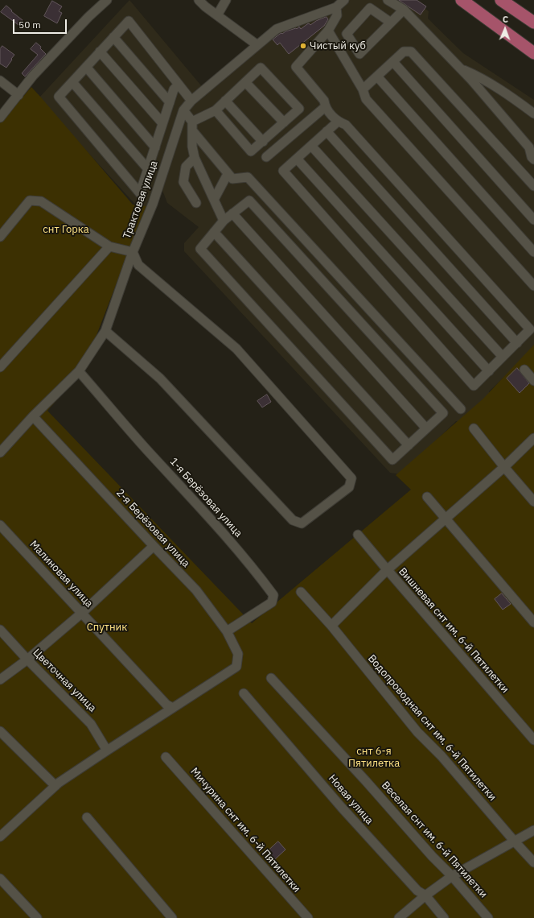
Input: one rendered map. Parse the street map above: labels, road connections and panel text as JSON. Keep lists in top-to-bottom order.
{
  "streets": {
    "street": [
      "Трактовая улица",
      "1-я Берёзовая улица",
      "2-я Берёзовая улица",
      "Малиновая улица",
      "Вишневая снт им. 6-й Пятилетки",
      "Цветочная улица",
      "Водопроводная снт им. 6-й Пятилетки",
      "Новая улица",
      "Мичурина снт им. 6-й Пятилетки",
      "Веселая снт им. 6-й Пятилетки"
    ]
  },
  "crossings": [
    ["Трактовая улица", "1-я Берёзовая улица"],
    ["Трактовая улица", "2-я Берёзовая улица"],
    ["1-я Берёзовая улица", "2-я Берёзовая улица"],
    ["2-я Берёзовая улица", "Малиновая улица"]
  ],
  "parks": ["снт Горка", "Спутник", "снт 6-я Пятилетка"],
  "places": ["Чистый куб"],
  "scale_bar": "50 m",
  "north": "top"
}
